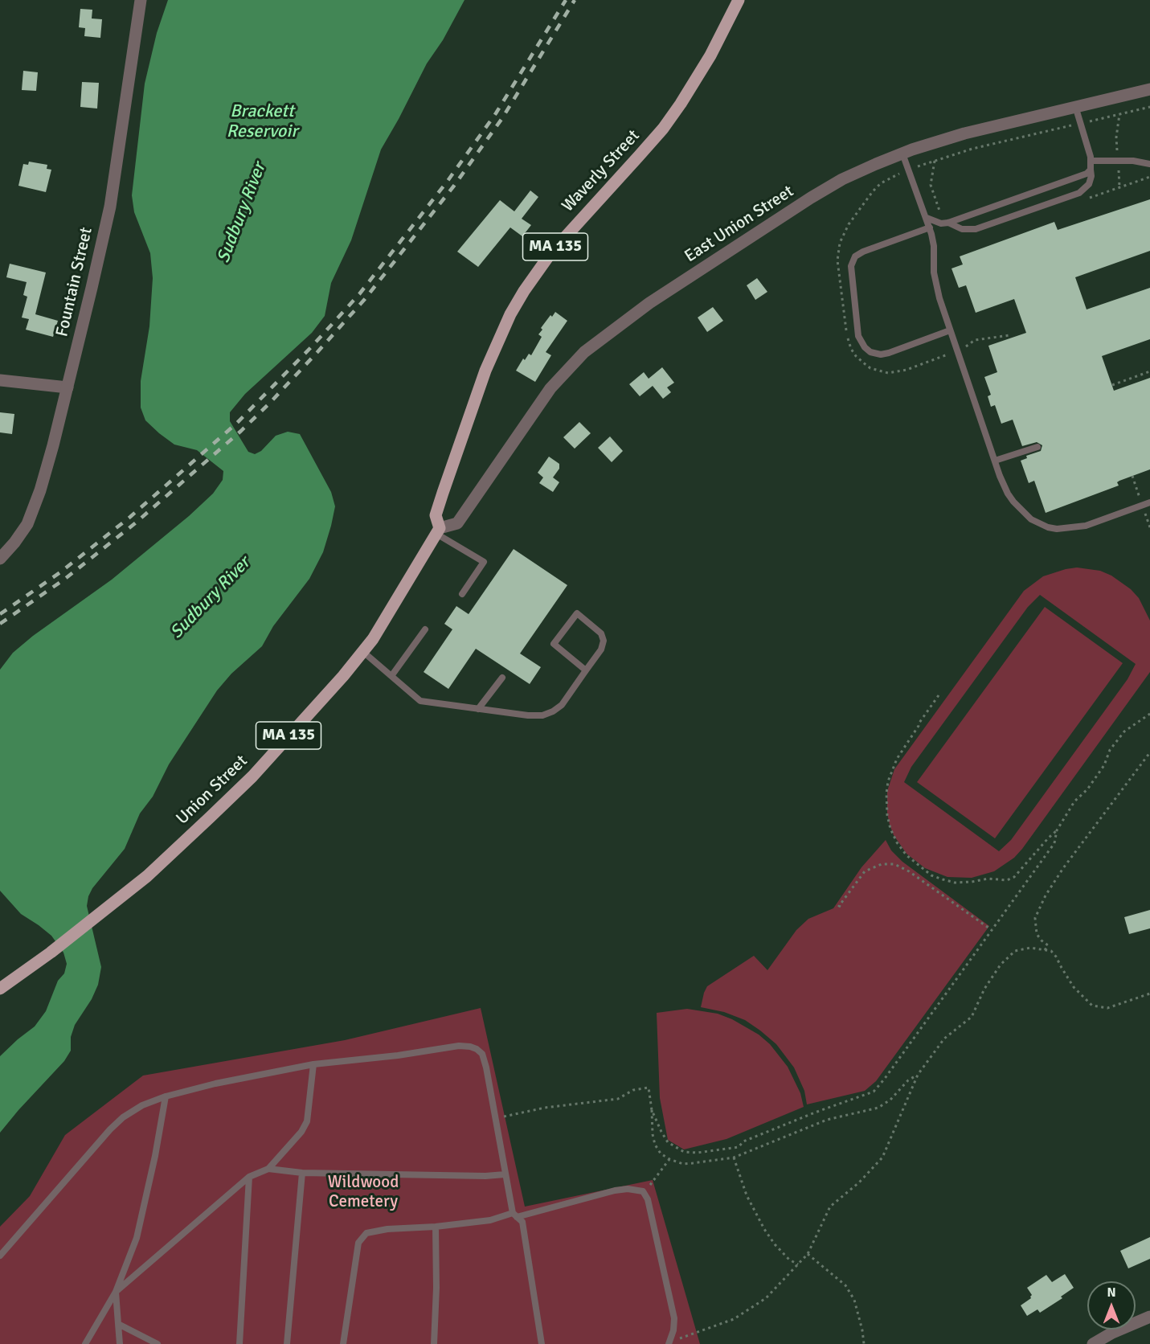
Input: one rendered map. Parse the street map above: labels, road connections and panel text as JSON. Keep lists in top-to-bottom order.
{
  "streets": {
    "main road": ["Waverly Street", "MA 135", "Union Street"],
    "street": ["East Union Street", "Fountain Street"]
  },
  "crossings": [
    ["Waverly Street", "East Union Street"],
    ["Waverly Street", "Union Street"],
    ["East Union Street", "Union Street"]
  ],
  "water": ["Brackett Reservoir", "Sudbury River"],
  "parks": ["Wildwood Cemetery"],
  "north": "top"
}
